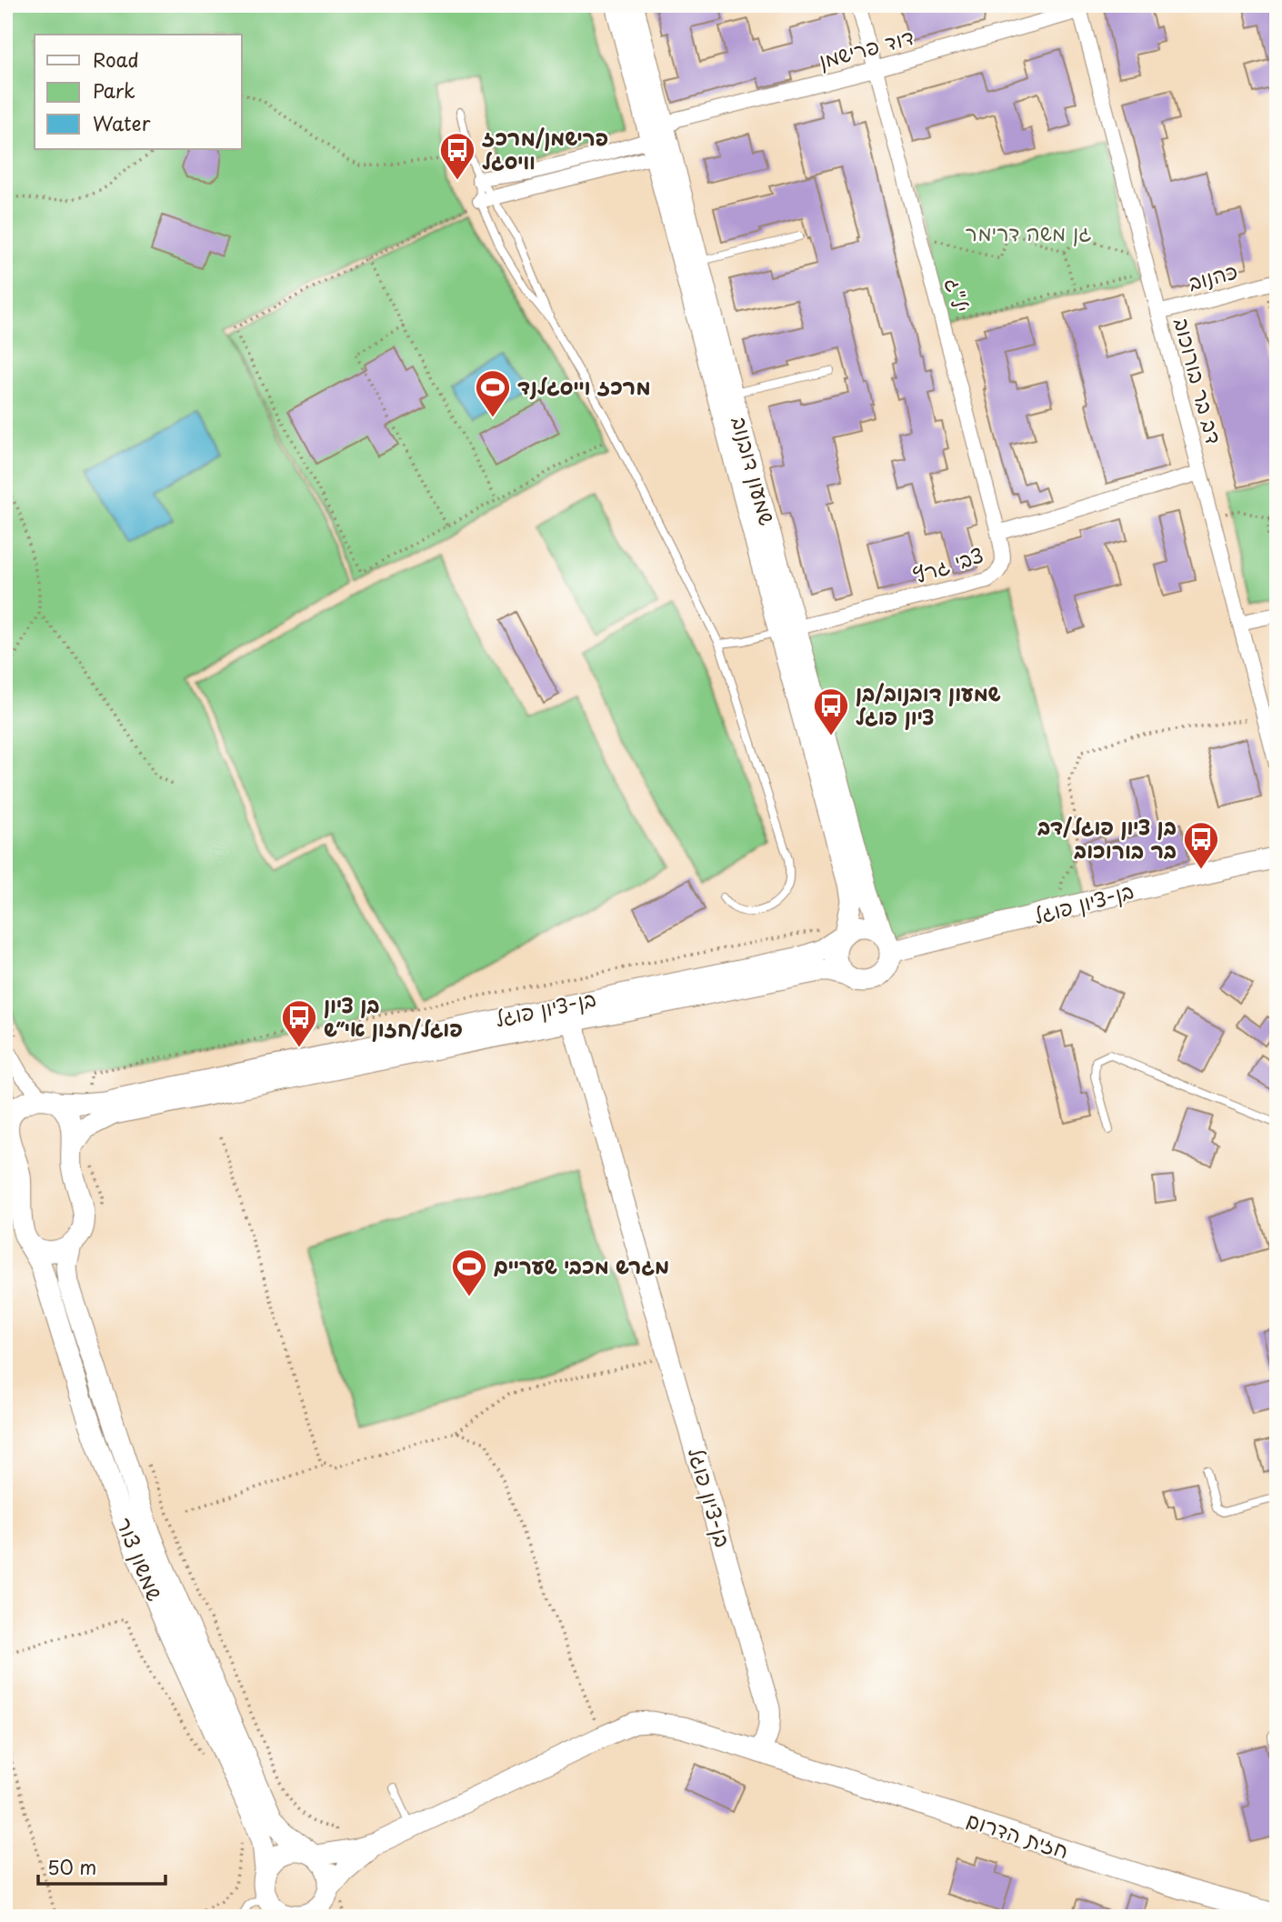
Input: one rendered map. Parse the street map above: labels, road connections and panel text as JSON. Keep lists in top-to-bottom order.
{
  "streets": {
    "street": [
      "דוד פרישמן",
      "כהנוב",
      "יל\"ג",
      "דב בר בורוכוב",
      "שמעון דובנוב",
      "צבי גרץ",
      "בן-ציון פוגל",
      "שמשון צור",
      "חזית הדרום"
    ]
  },
  "crossings": [
    ["דוד פרישמן", "יל\"ג"],
    ["דוד פרישמן", "דב בר בורוכוב"],
    ["דוד פרישמן", "שמעון דובנוב"],
    ["כהנוב", "דב בר בורוכוב"],
    ["יל\"ג", "צבי גרץ"],
    ["דב בר בורוכוב", "צבי גרץ"],
    ["שמעון דובנוב", "צבי גרץ"],
    ["שמעון דובנוב", "בן-ציון פוגל"],
    ["בן-ציון פוגל", "שמשון צור"],
    ["בן-ציון פוגל", "חזית הדרום"]
  ],
  "parks": ["גן משה דרימר"],
  "places": {
    "bus stop": [
      "פרישמן/מרכז וויסגל",
      "שמעון דובנוב/בן ציון פוגל",
      "בן ציון פוגל/דב בר בורוכוב",
      "בן ציון פוגל/חזון אי״ש"
    ],
    "sports": ["מרכז וייסגלנד", "מגרש מכבי שעריים"]
  },
  "legend": ["Road", "Park", "Water"],
  "scale_bar": "50 m"
}
